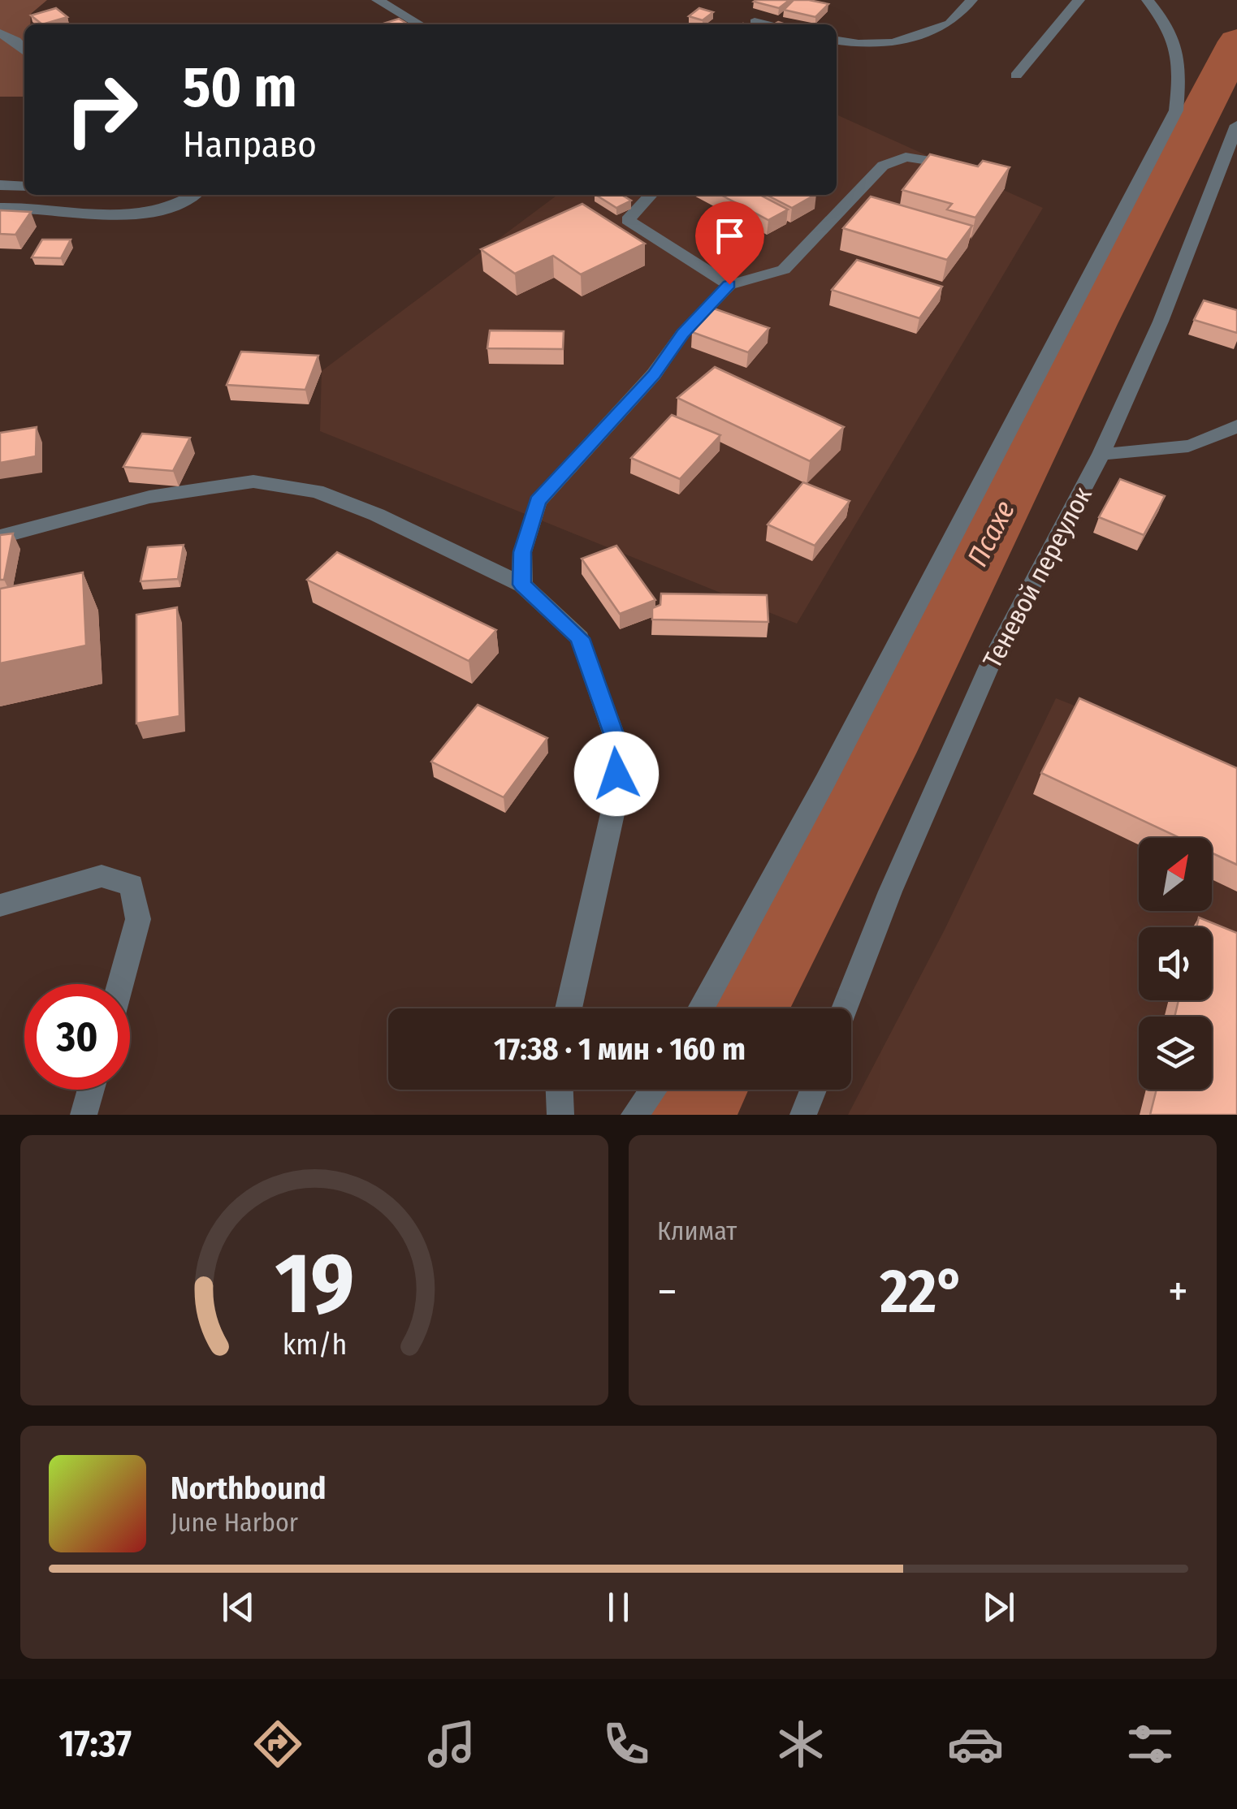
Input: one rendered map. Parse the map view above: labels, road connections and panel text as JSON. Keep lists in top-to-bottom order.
{
  "streets": {
    "street": ["Теневой переулок"]
  },
  "water": ["Псахе"],
  "north": "top right",
  "page": {
    "turn": ["50 m", "Направо"],
    "limit": "30",
    "trip": "17:38 · 1 мин · 160 m",
    "tile": "Климат",
    "heat": ["−", "22°", "+"],
    "song": ["Northbound", "June Harbor"],
    "tabs": "17:37",
    "gauge": ["19", "km/h"]
  }
}
